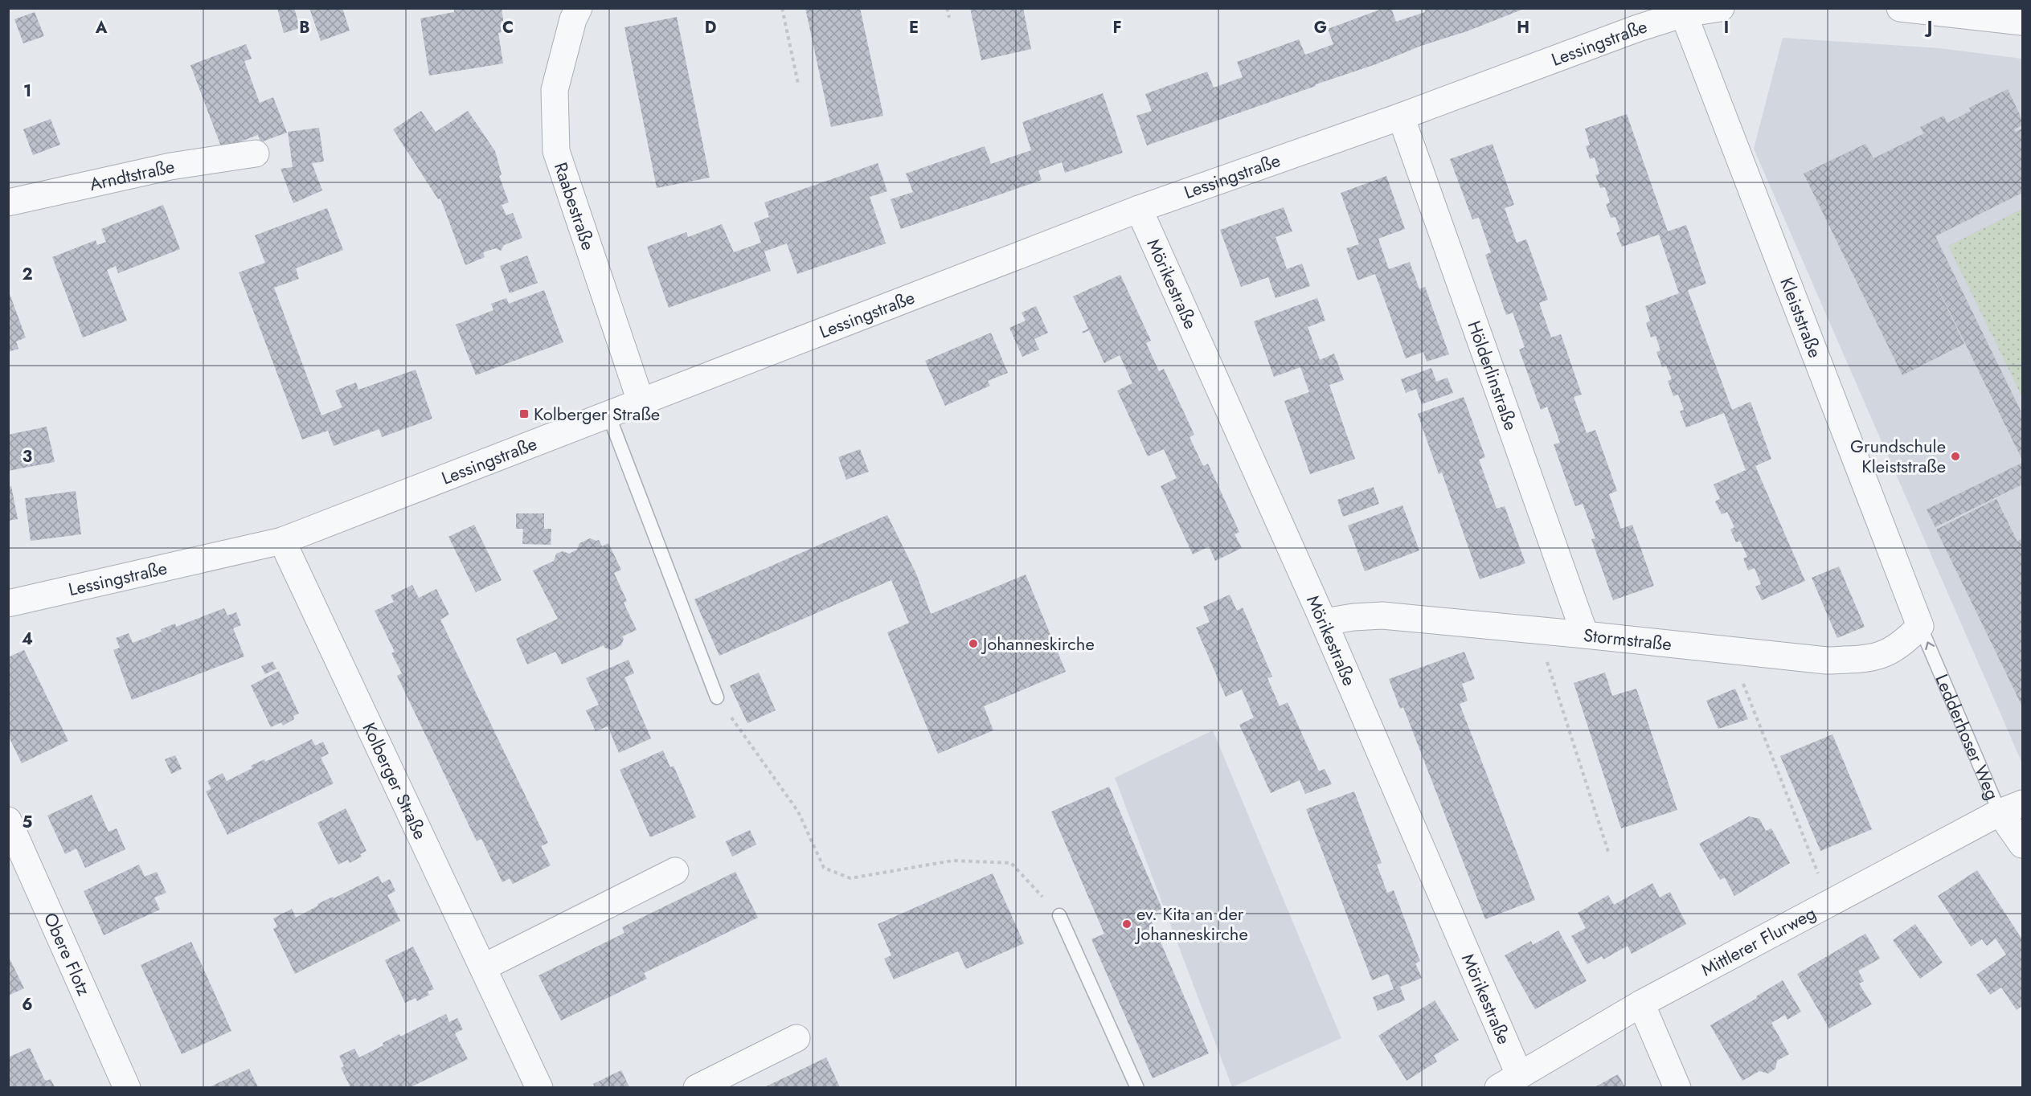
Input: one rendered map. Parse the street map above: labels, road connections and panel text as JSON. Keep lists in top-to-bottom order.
{
  "streets": {
    "street": [
      "Lessingstraße",
      "Arndtstraße",
      "Raabestraße",
      "Mörikestraße",
      "Kleiststraße",
      "Hölderlinstraße",
      "Stormstraße",
      "Ledderhoser Weg",
      "Kolberger Straße",
      "Mittlerer Flurweg",
      "Obere Flotz"
    ]
  },
  "crossings": [
    ["Lessingstraße", "Raabestraße"],
    ["Lessingstraße", "Mörikestraße"],
    ["Lessingstraße", "Kleiststraße"],
    ["Lessingstraße", "Hölderlinstraße"],
    ["Lessingstraße", "Kolberger Straße"],
    ["Mörikestraße", "Stormstraße"],
    ["Mörikestraße", "Mittlerer Flurweg"],
    ["Kleiststraße", "Stormstraße"],
    ["Kleiststraße", "Ledderhoser Weg"],
    ["Hölderlinstraße", "Stormstraße"],
    ["Stormstraße", "Ledderhoser Weg"],
    ["Ledderhoser Weg", "Mittlerer Flurweg"]
  ],
  "one_way": ["Ledderhoser Weg"],
  "places": {
    "transit": ["Kolberger Straße"],
    "other": ["Grundschule Kleiststraße", "Johanneskirche", "ev. Kita an der Johanneskirche"]
  },
  "grid": {
    "columns": [
      "A",
      "B",
      "C",
      "D",
      "E",
      "F",
      "G",
      "H",
      "I",
      "J"
    ],
    "rows": [
      "1",
      "2",
      "3",
      "4",
      "5",
      "6"
    ]
  }
}
